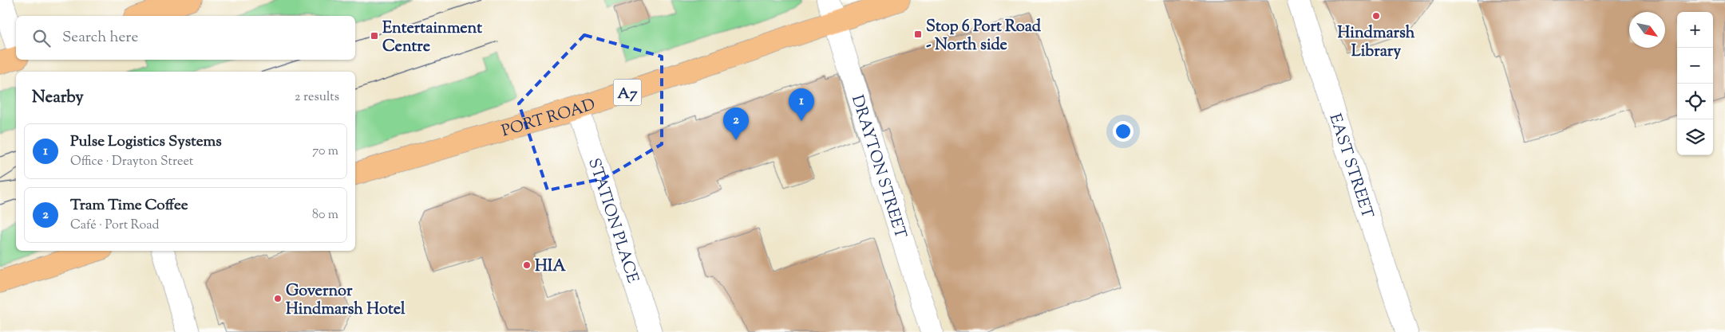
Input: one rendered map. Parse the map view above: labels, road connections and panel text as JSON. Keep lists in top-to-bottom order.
{
  "streets": {
    "highway": ["A7", "PORT ROAD"],
    "street": ["DRAYTON STREET", "EAST STREET", "STATION PLACE"]
  },
  "crossings": [
    ["PORT ROAD", "DRAYTON STREET"],
    ["PORT ROAD", "STATION PLACE"]
  ],
  "places": {
    "other": ["Hindmarsh Library", "HIA", "Governor Hindmarsh Hotel"],
    "transit": ["Stop 6 Port Road - North side", "Entertainment Centre"]
  },
  "north": "bottom right",
  "page": {
    "map_buttons": ["+", "−"],
    "search": "Search here",
    "heading": ["Nearby", "2 results"],
    "pins": ["1", "2"],
    "list": [
      {
        "mark": "1",
        "name": "Pulse Logistics Systems",
        "note": "Office · Drayton Street",
        "value": "70 m"
      },
      {
        "mark": "2",
        "name": "Tram Time Coffee",
        "note": "Café · Port Road",
        "value": "80 m"
      }
    ]
  }
}
